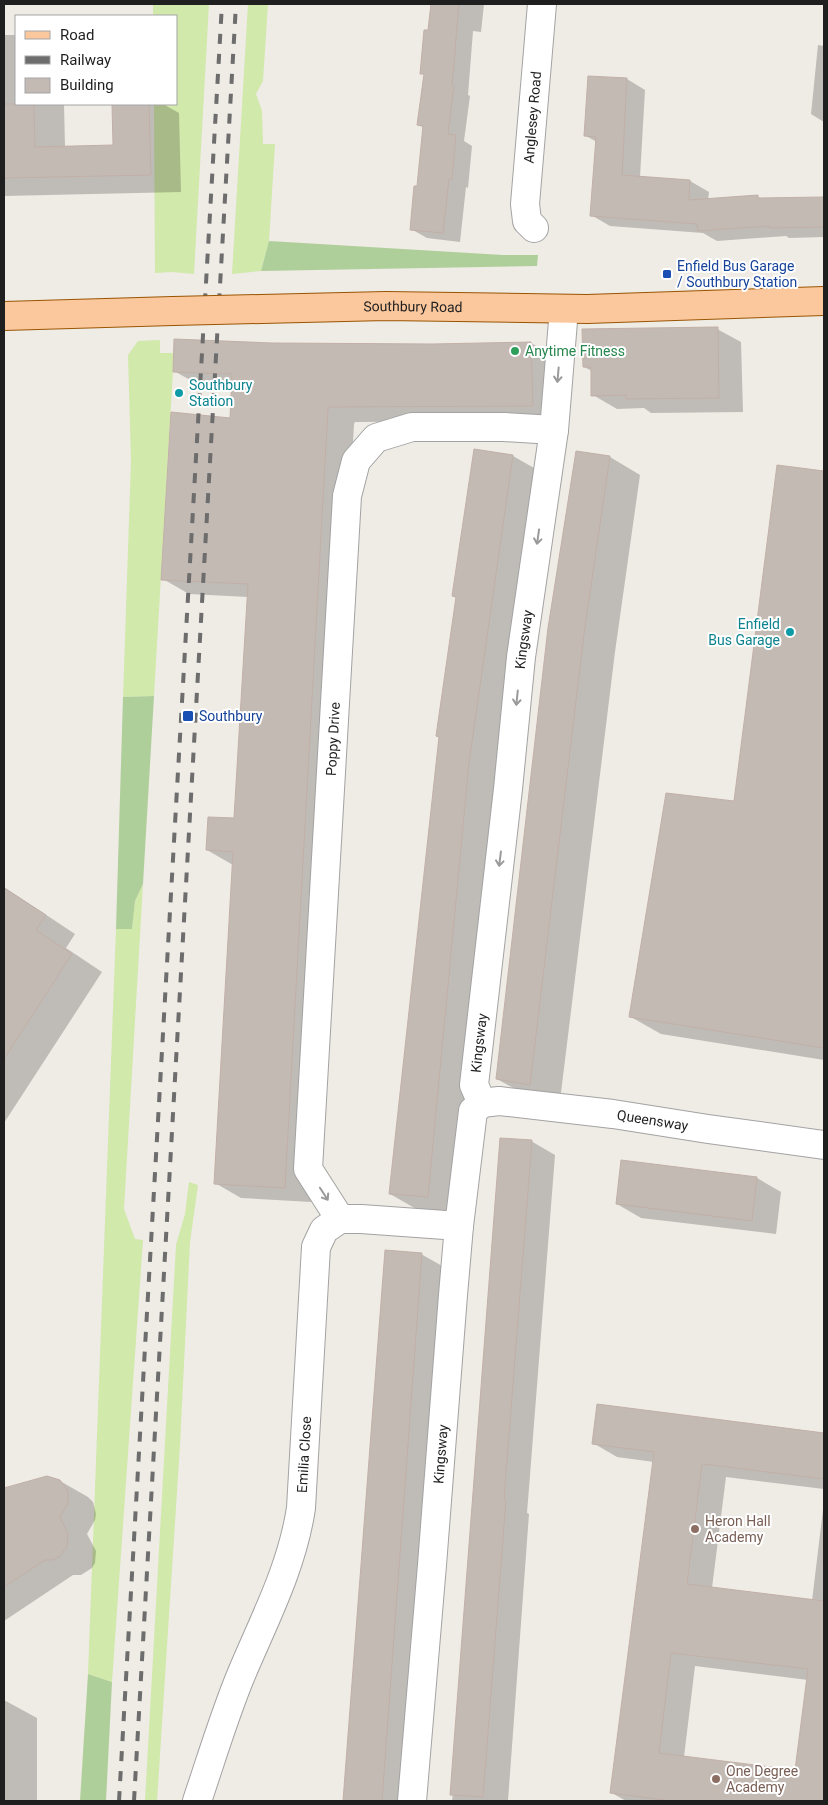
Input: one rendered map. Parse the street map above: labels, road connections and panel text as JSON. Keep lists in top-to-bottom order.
{
  "streets": {
    "main road": ["Southbury Road"],
    "street": [
      "Anglesey Road",
      "Kingsway",
      "Poppy Drive",
      "Queensway",
      "Emilia Close"
    ]
  },
  "crossings": [
    ["Southbury Road", "Kingsway"],
    ["Kingsway", "Poppy Drive"],
    ["Kingsway", "Queensway"],
    ["Poppy Drive", "Emilia Close"]
  ],
  "one_way": ["Kingsway", "Poppy Drive"],
  "places": {
    "transit": ["Enfield Bus Garage / Southbury Station", "Southbury"],
    "other": [
      "Anytime Fitness",
      "Southbury Station",
      "Enfield Bus Garage",
      "Heron Hall Academy",
      "One Degree Academy"
    ]
  },
  "legend": ["Road", "Railway", "Building"]
}
